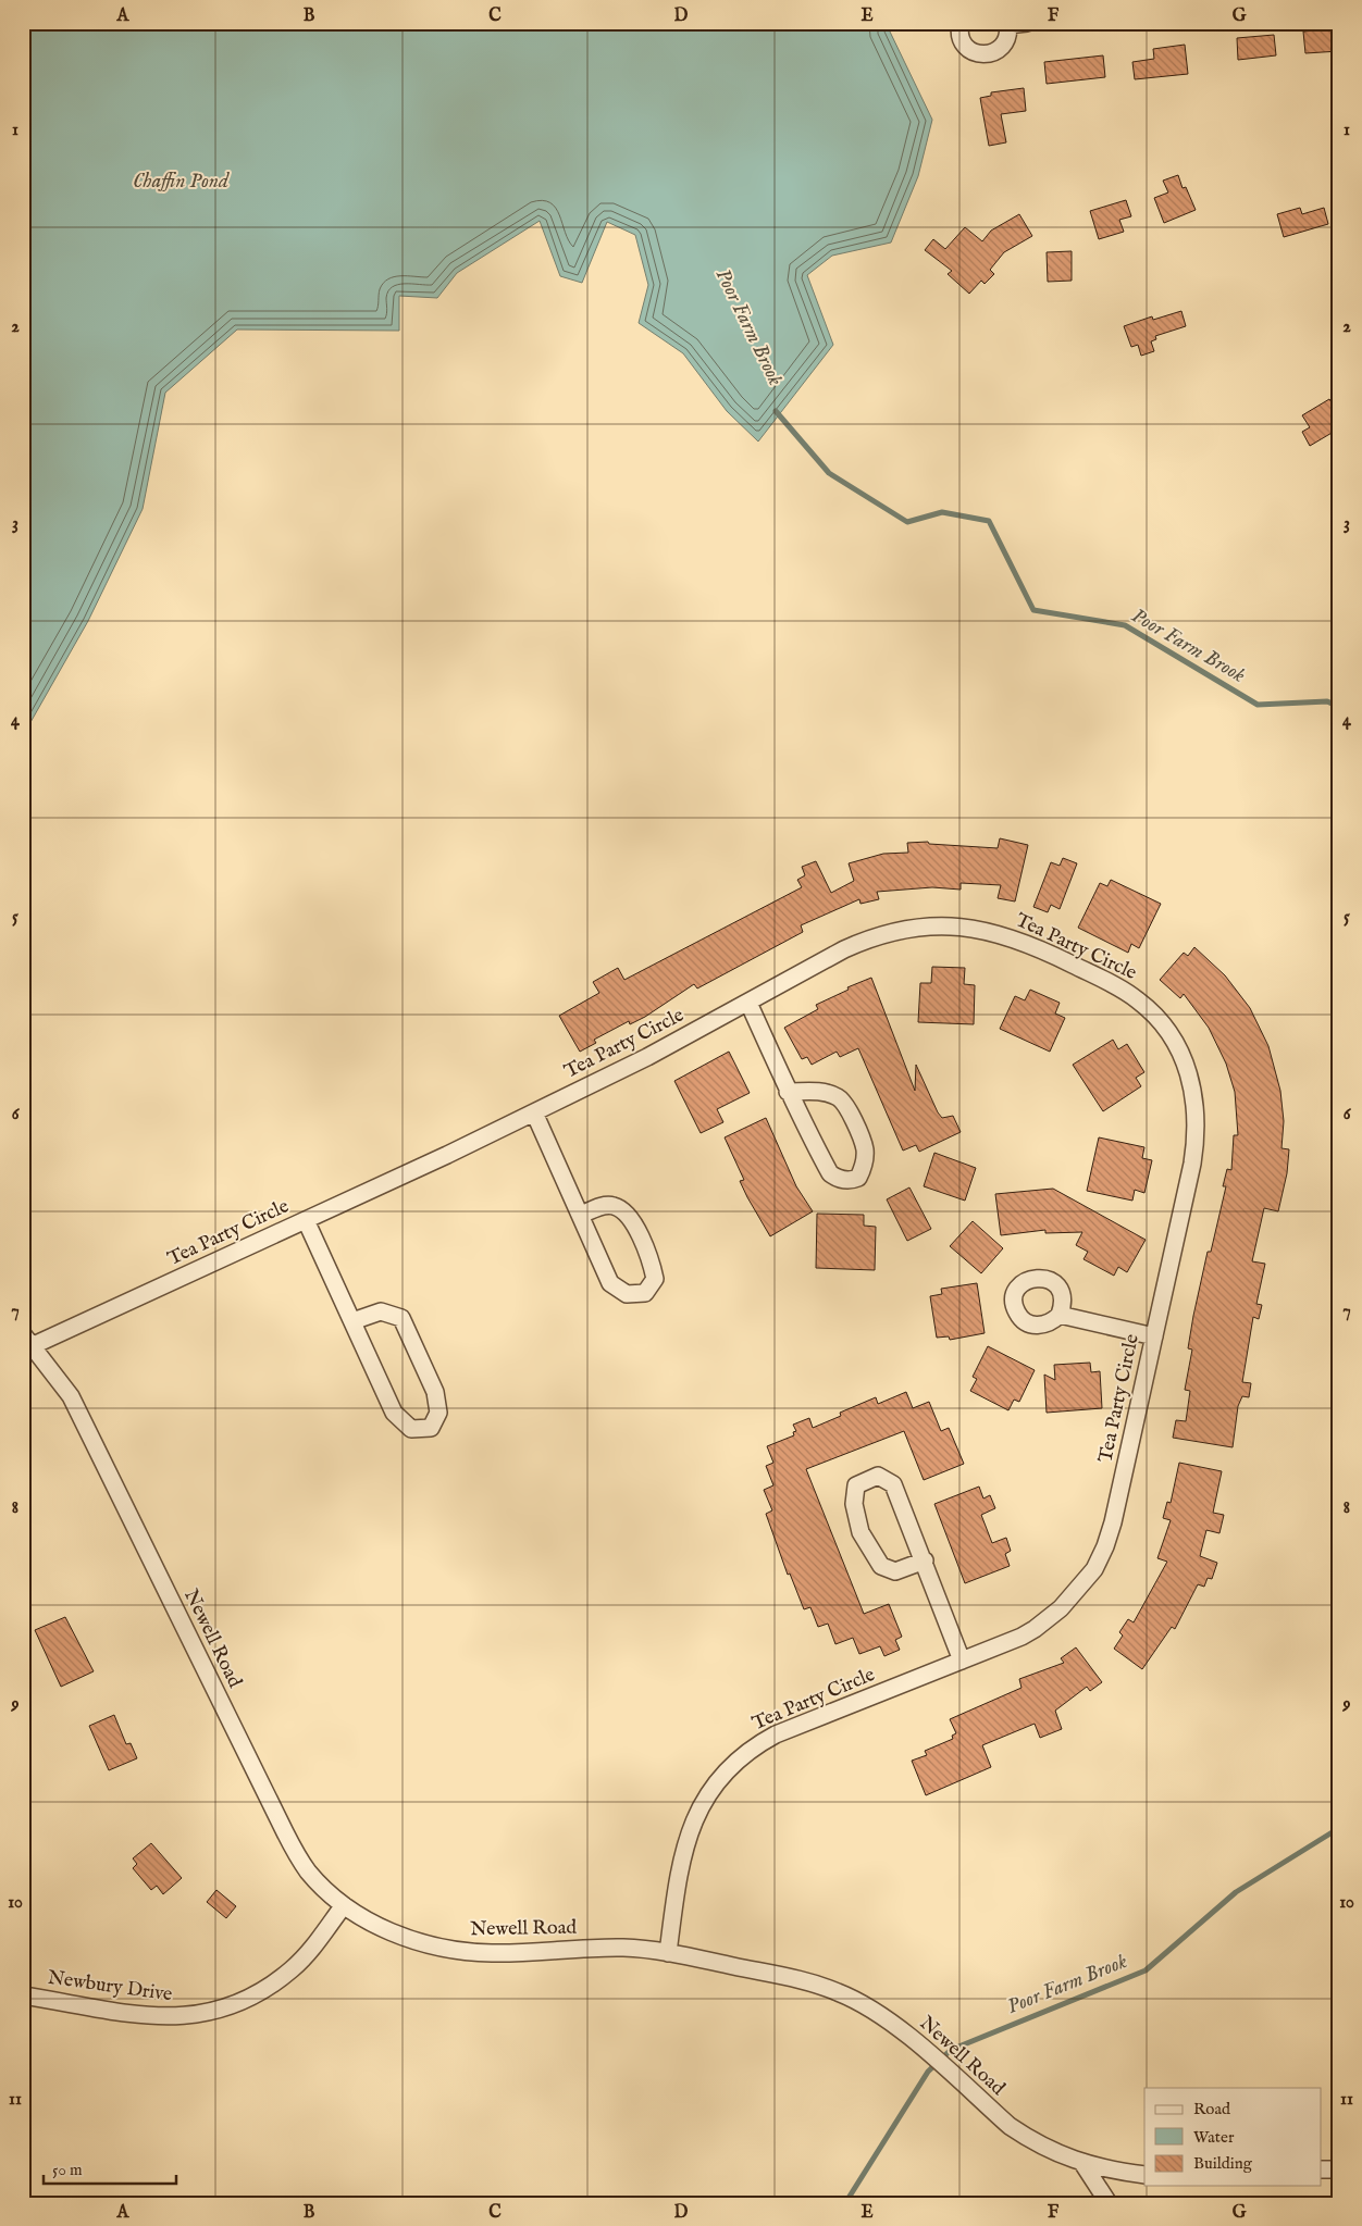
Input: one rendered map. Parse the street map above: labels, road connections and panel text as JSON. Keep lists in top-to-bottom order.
{
  "streets": {
    "street": ["Tea Party Circle", "Newell Road", "Newbury Drive"]
  },
  "crossings": [
    ["Tea Party Circle", "Newell Road"],
    ["Newell Road", "Newbury Drive"]
  ],
  "water": ["Chaffin Pond", "Poor Farm Brook"],
  "legend": ["Road", "Water", "Building"],
  "scale_bar": "50 m",
  "grid": {
    "columns": [
      "A",
      "B",
      "C",
      "D",
      "E",
      "F",
      "G"
    ],
    "rows": [
      "1",
      "2",
      "3",
      "4",
      "5",
      "6",
      "7",
      "8",
      "9",
      "10",
      "11"
    ]
  }
}
